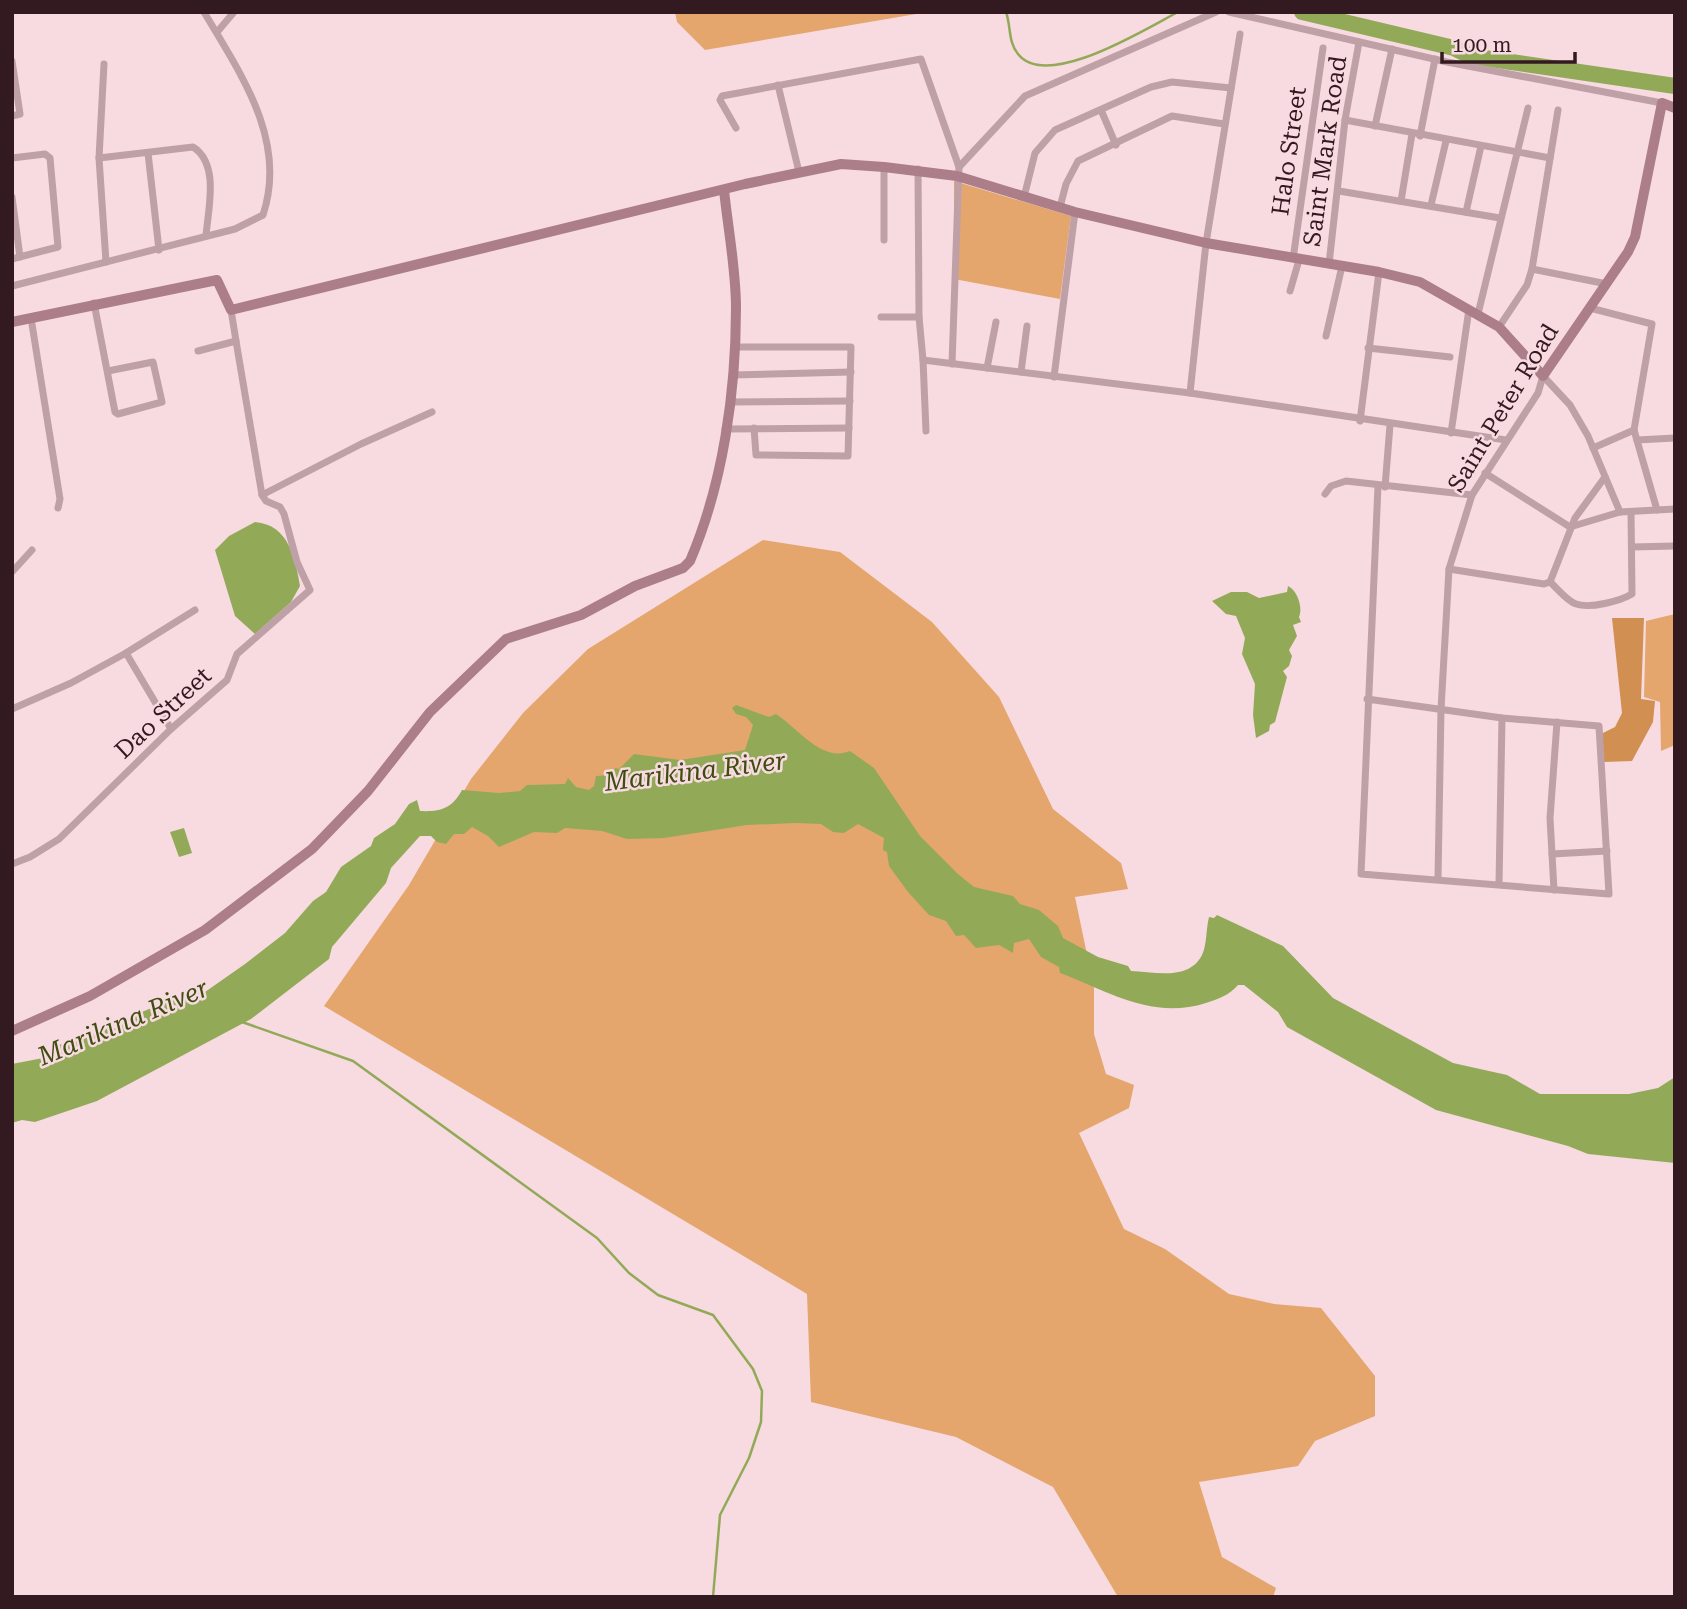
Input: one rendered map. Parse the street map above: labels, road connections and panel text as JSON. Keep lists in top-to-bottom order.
{
  "streets": {
    "street": [
      "Halo Street",
      "Saint Mark Road",
      "Saint Peter Road",
      "Dao Street"
    ]
  },
  "water": ["Marikina River"],
  "scale_bar": "100 m"
}
